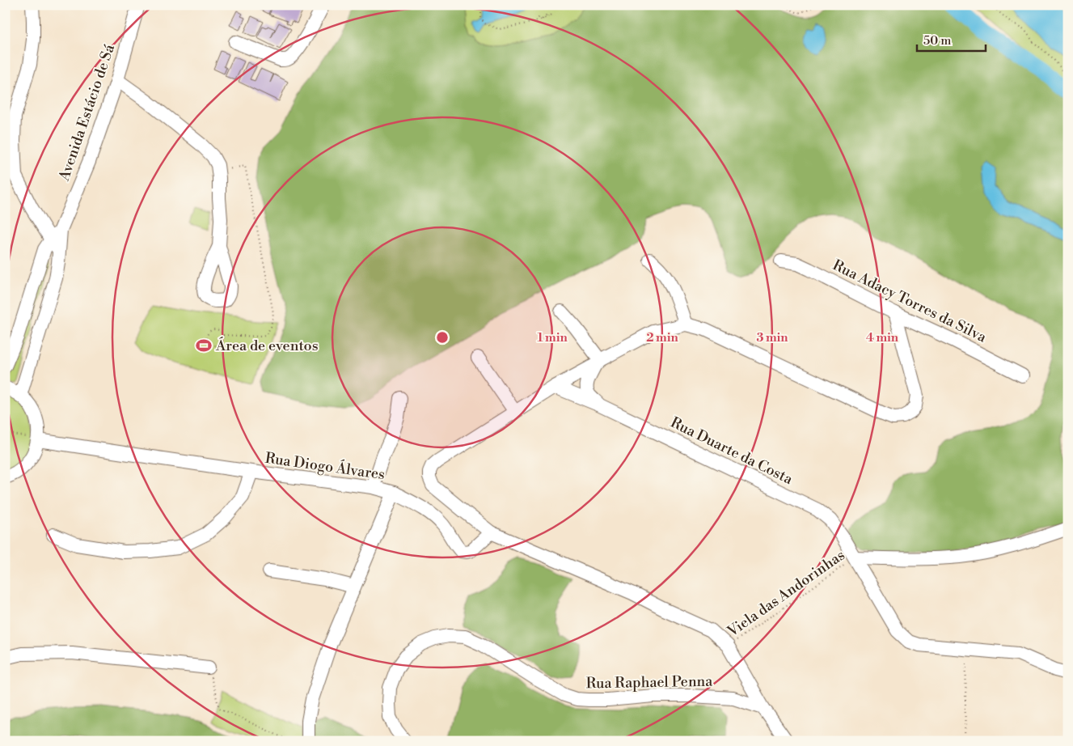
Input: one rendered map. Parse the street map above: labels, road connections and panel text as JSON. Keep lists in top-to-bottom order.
{
  "streets": {
    "street": [
      "Avenida Estácio de Sá",
      "Rua Adacy Torres da Silva",
      "Rua Duarte da Costa",
      "Rua Diogo Álvares",
      "Rua Raphael Penna"
    ],
    "path": ["Viela das Andorinhas"]
  },
  "crossings": [
    ["Rua Duarte da Costa", "Viela das Andorinhas"]
  ],
  "places": {
    "sports": ["Área de eventos"]
  },
  "scale_bar": "50 m",
  "rings": [
    "1 min",
    "2 min",
    "3 min",
    "4 min"
  ]
}
